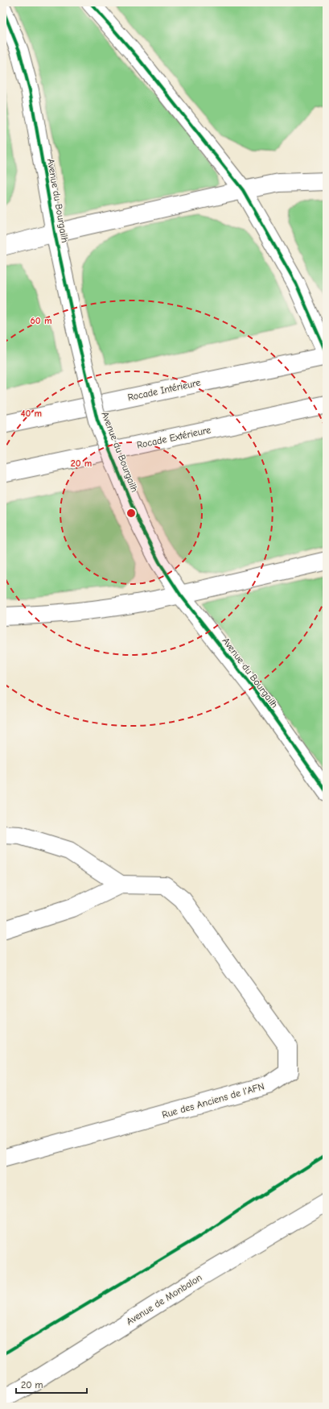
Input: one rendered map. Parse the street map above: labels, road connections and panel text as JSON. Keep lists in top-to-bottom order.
{
  "streets": {
    "main road": [
      "Avenue du Bourgailh",
      "Rocade Intérieure",
      "Rocade Extérieure",
      "Rue des Anciens de l'AFN",
      "Avenue de Monbalon"
    ]
  },
  "scale_bar": "20 m",
  "rings": ["60 m", "40 m", "20 m"]
}
